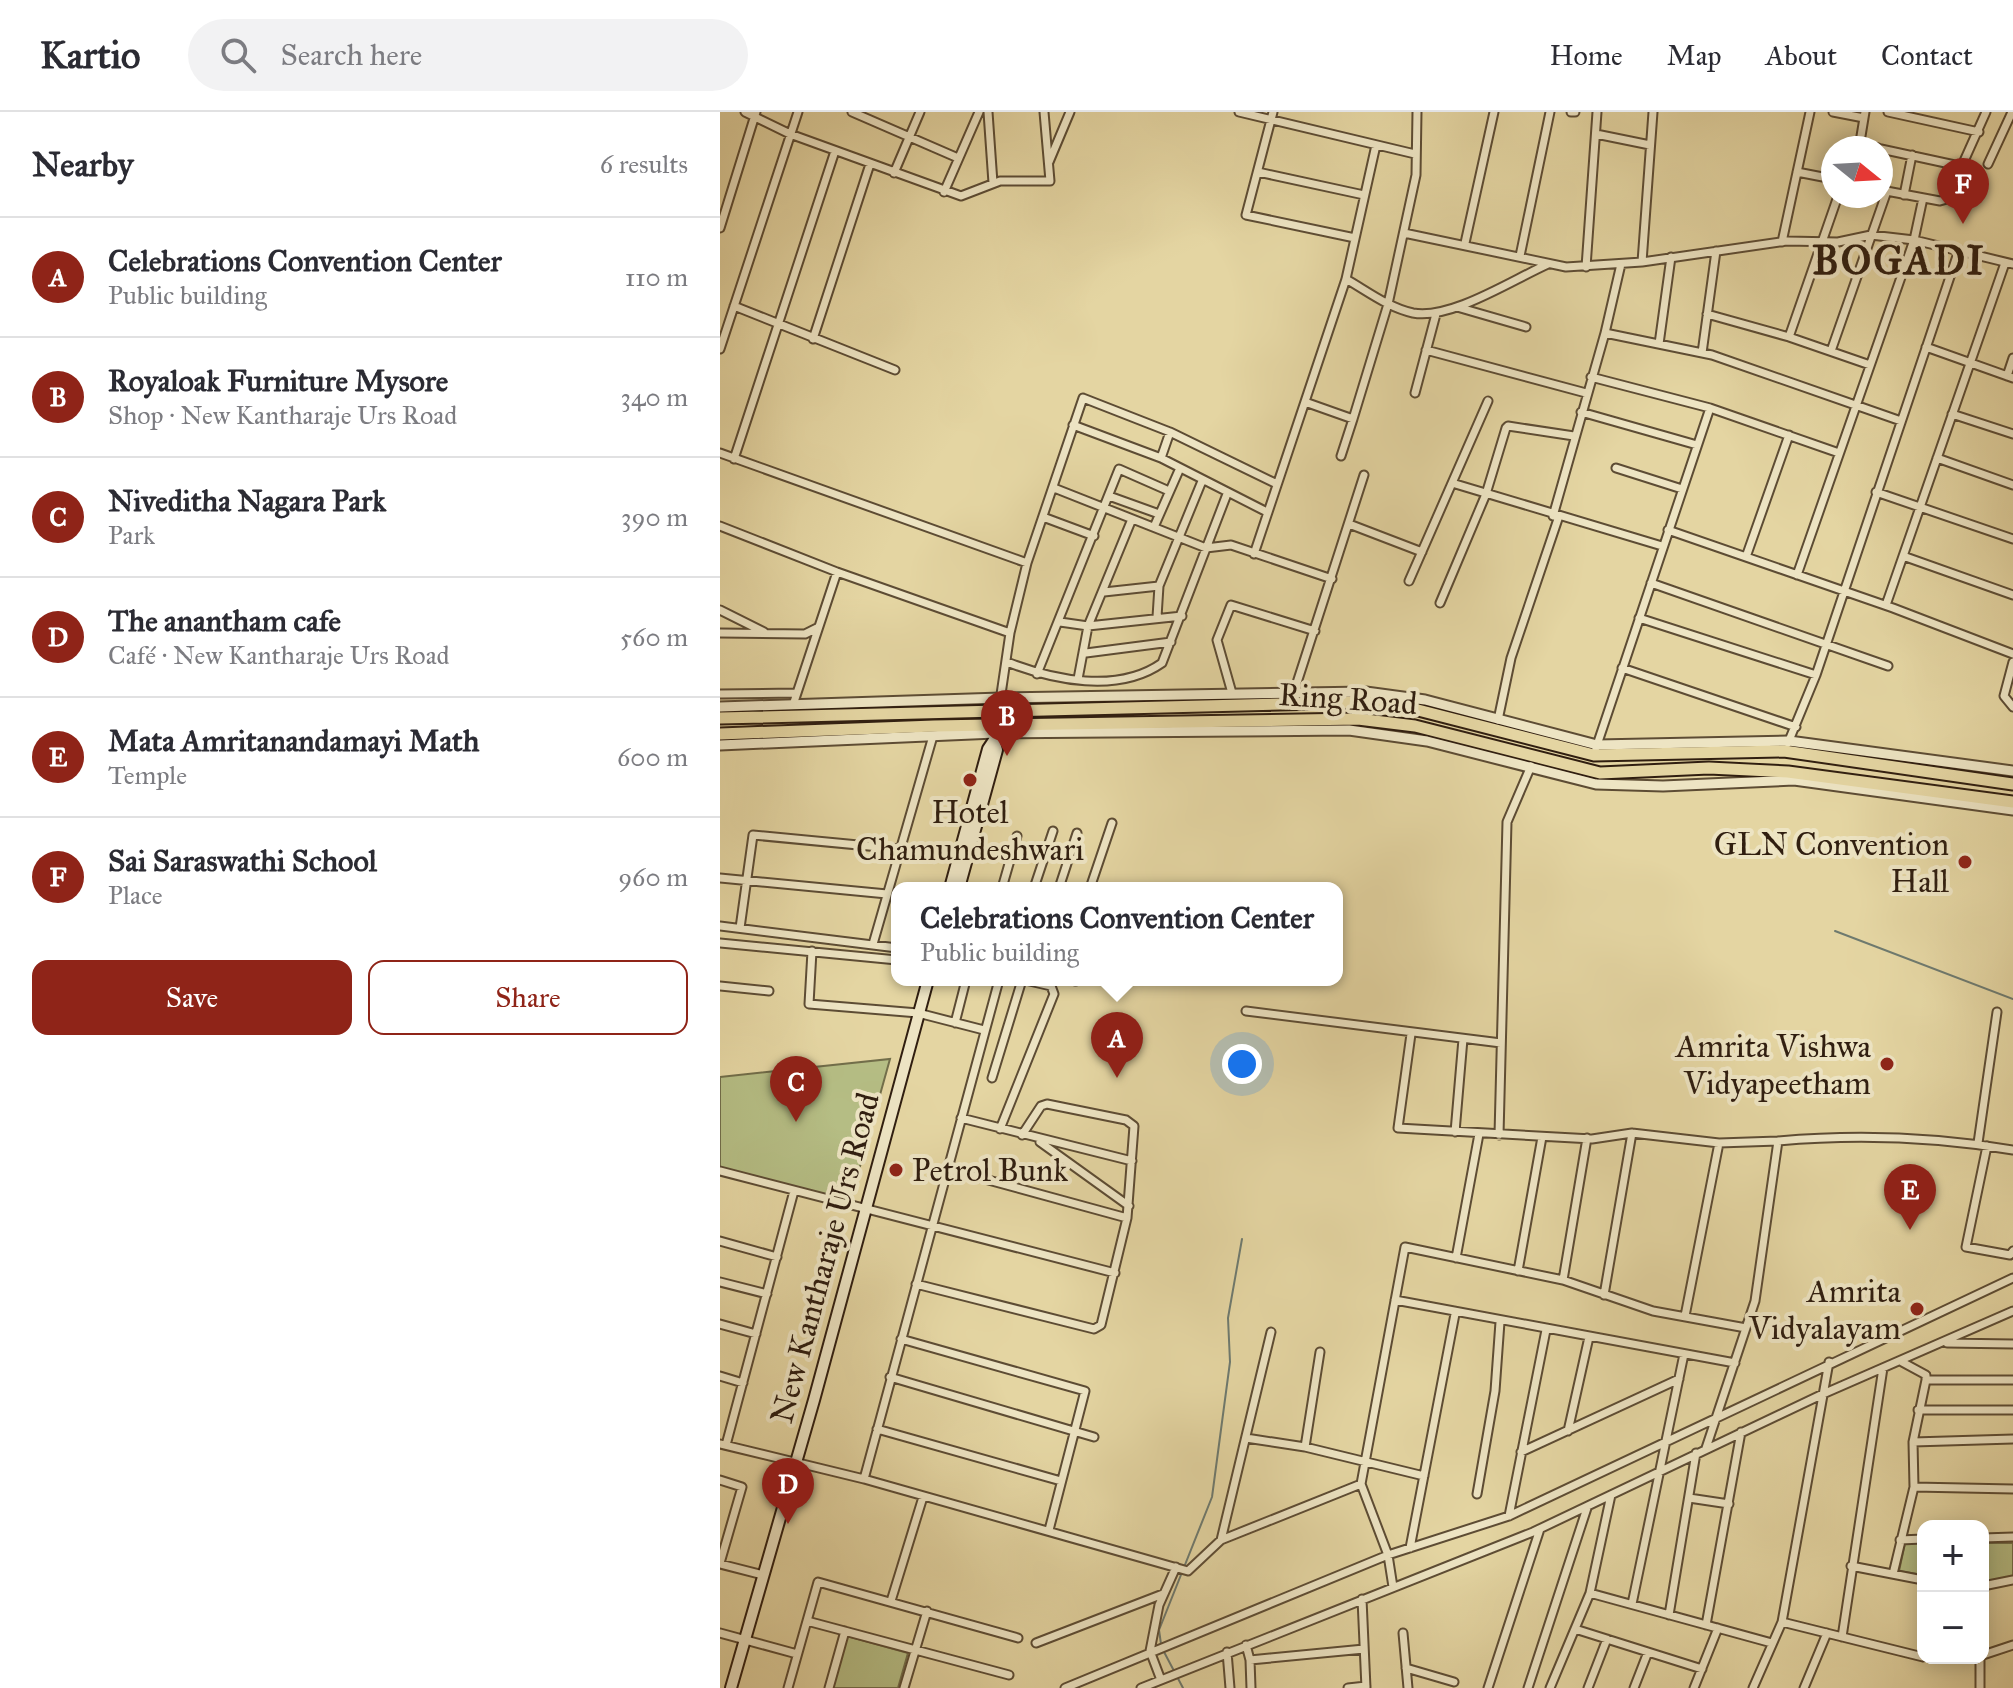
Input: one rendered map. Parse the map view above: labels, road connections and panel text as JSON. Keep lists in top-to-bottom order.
{
  "streets": {
    "highway": ["Ring Road"],
    "main road": ["New Kantharaje Urs Road"]
  },
  "districts": ["BOGADI"],
  "places": [
    "Hotel Chamundeshwari",
    "GLN Convention Hall",
    "Amrita Vishwa Vidyapeetham",
    "Petrol Bunk",
    "Amrita Vidyalayam"
  ],
  "north": "right",
  "page": {
    "header": "Kartio",
    "search": "Search here",
    "nav": [
      "Home",
      "Map",
      "About",
      "Contact"
    ],
    "heading": ["Nearby", "6 results"],
    "pins": [
      "F",
      "B",
      "A",
      "C",
      "E",
      "D"
    ],
    "list": [
      {
        "mark": "A",
        "name": "Celebrations Convention Center",
        "note": "Public building",
        "value": "110 m"
      },
      {
        "mark": "B",
        "name": "Royaloak Furniture Mysore",
        "note": "Shop · New Kantharaje Urs Road",
        "value": "340 m"
      },
      {
        "mark": "C",
        "name": "Niveditha Nagara Park",
        "note": "Park",
        "value": "390 m"
      },
      {
        "mark": "D",
        "name": "The anantham cafe",
        "note": "Café · New Kantharaje Urs Road",
        "value": "560 m"
      },
      {
        "mark": "E",
        "name": "Mata Amritanandamayi Math",
        "note": "Temple",
        "value": "600 m"
      },
      {
        "mark": "F",
        "name": "Sai Saraswathi School",
        "note": "Place",
        "value": "960 m"
      }
    ],
    "popup": ["Celebrations Convention Center", "Public building"],
    "buttons": ["Save", "Share"],
    "map_buttons": ["+", "−"]
  }
}
